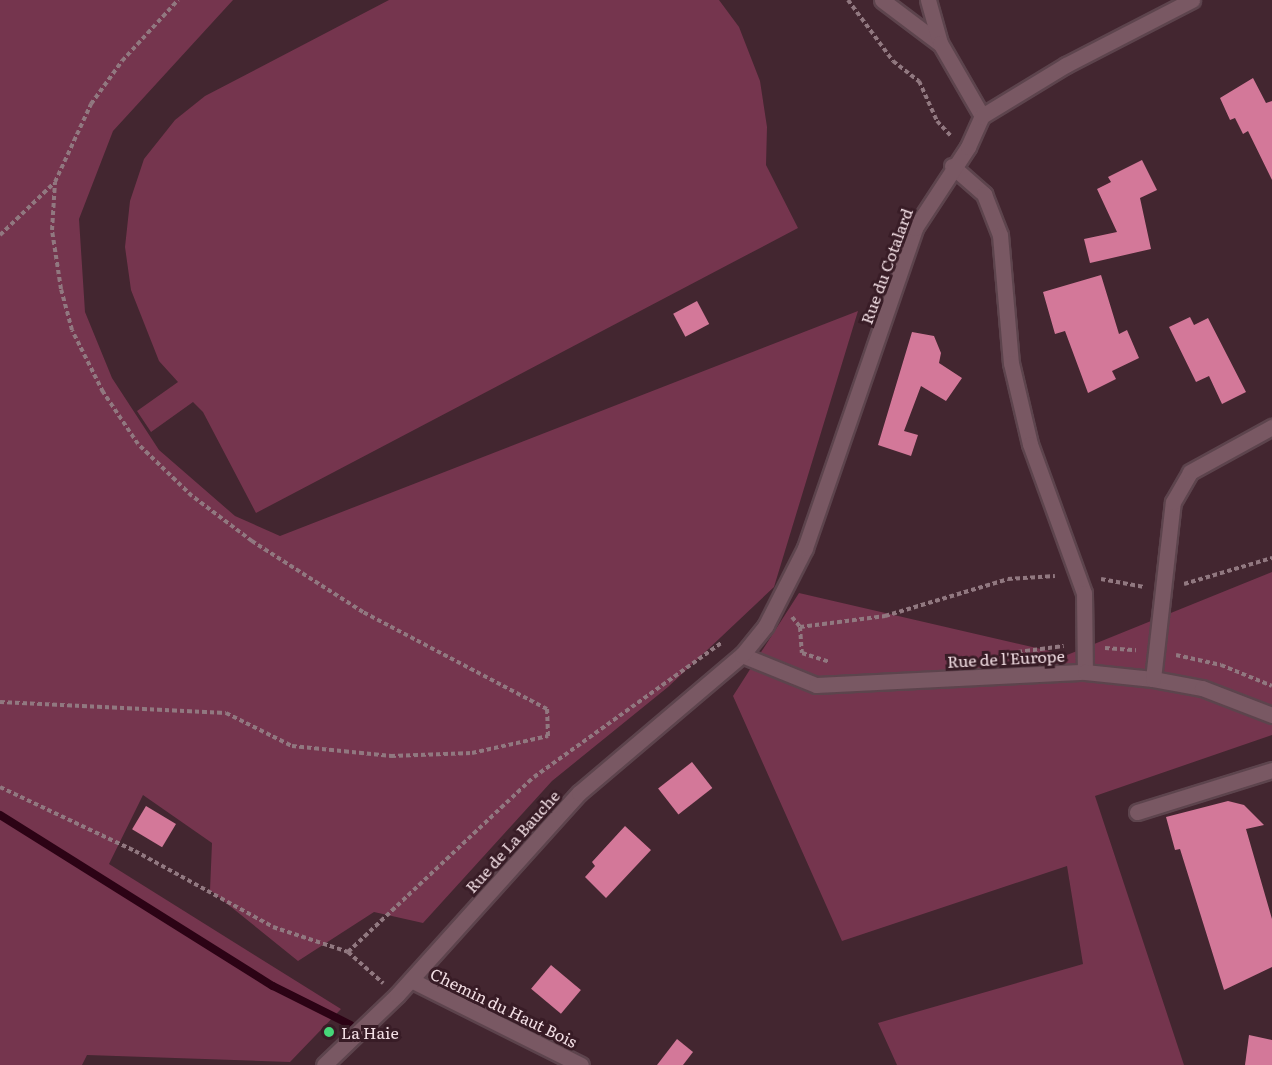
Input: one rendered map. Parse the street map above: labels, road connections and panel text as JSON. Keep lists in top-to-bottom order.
{
  "streets": {
    "street": [
      "Rue du Cotalard",
      "Rue de l'Europe",
      "Rue de La Bauche",
      "Chemin du Haut Bois"
    ]
  },
  "crossings": [
    ["Rue du Cotalard", "Rue de l'Europe"],
    ["Rue du Cotalard", "Rue de La Bauche"],
    ["Rue de l'Europe", "Rue de La Bauche"],
    ["Rue de La Bauche", "Chemin du Haut Bois"]
  ],
  "places": ["La Haie"]
}
